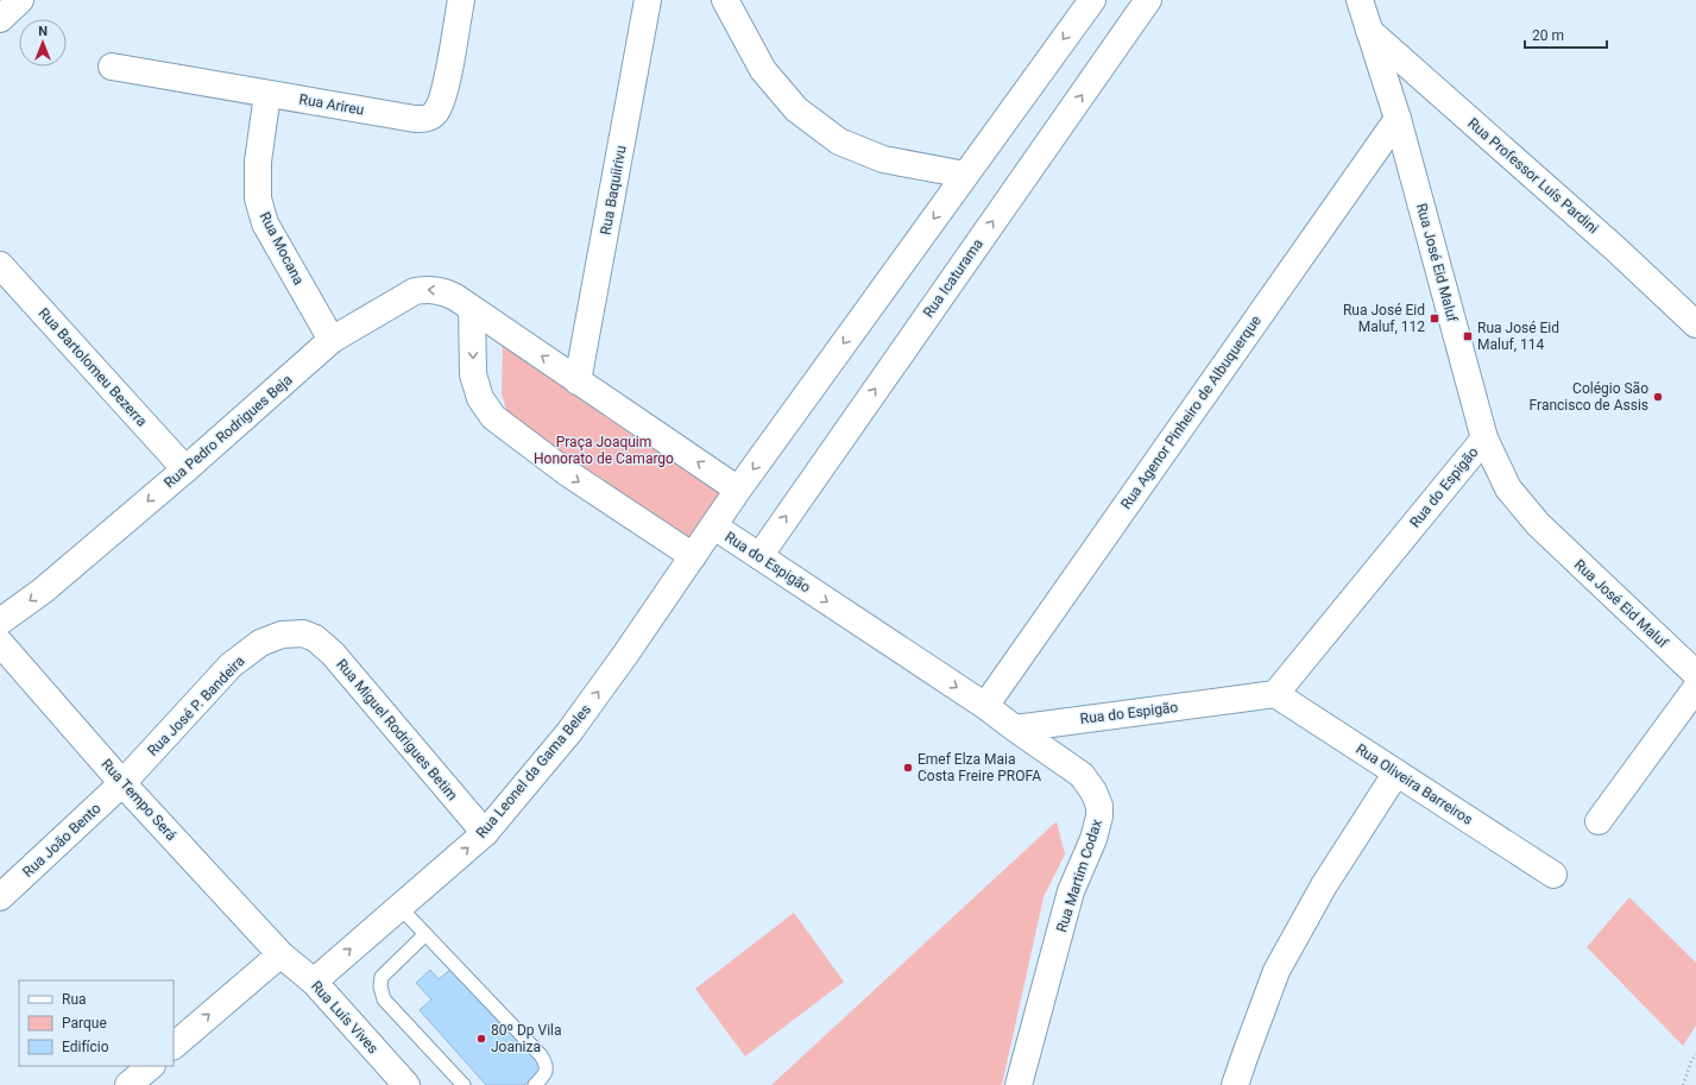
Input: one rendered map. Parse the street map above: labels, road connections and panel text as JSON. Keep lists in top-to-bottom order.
{
  "streets": {
    "street": [
      "Rua Arireu",
      "Rua Professor Luís Pardini",
      "Rua Baquiirivu",
      "Rua Mocana",
      "Rua José Eid Maluf",
      "Rua Icaturama",
      "Rua Bartolomeu Bezerra",
      "Rua Agenor Pinheiro de Albuquerque",
      "Rua Pedro Rodrigues Beja",
      "Rua do Espigão",
      "Rua José P. Bandeira",
      "Rua Miguel Rodrigues Betim",
      "Rua Leonel da Gama Beles",
      "Rua Oliveira Barreiros",
      "Rua Tempo Será",
      "Rua João Bento",
      "Rua Martim Codax",
      "Rua Luís Vives"
    ]
  },
  "crossings": [
    ["Rua Arireu", "Rua Mocana"],
    ["Rua Professor Luís Pardini", "Rua José Eid Maluf"],
    ["Rua Mocana", "Rua Pedro Rodrigues Beja"],
    ["Rua José Eid Maluf", "Rua Agenor Pinheiro de Albuquerque"],
    ["Rua José Eid Maluf", "Rua do Espigão"],
    ["Rua Icaturama", "Rua do Espigão"],
    ["Rua Bartolomeu Bezerra", "Rua Pedro Rodrigues Beja"],
    ["Rua Agenor Pinheiro de Albuquerque", "Rua do Espigão"],
    ["Rua do Espigão", "Rua Leonel da Gama Beles"],
    ["Rua do Espigão", "Rua Oliveira Barreiros"],
    ["Rua do Espigão", "Rua Martim Codax"],
    ["Rua José P. Bandeira", "Rua Miguel Rodrigues Betim"],
    ["Rua José P. Bandeira", "Rua Tempo Será"],
    ["Rua José P. Bandeira", "Rua João Bento"],
    ["Rua Miguel Rodrigues Betim", "Rua Leonel da Gama Beles"],
    ["Rua Leonel da Gama Beles", "Rua Luís Vives"],
    ["Rua Tempo Será", "Rua João Bento"],
    ["Rua Tempo Será", "Rua Luís Vives"]
  ],
  "one_way": ["Rua Pedro Rodrigues Beja", "Rua Leonel da Gama Beles"],
  "parks": ["Praça Joaquim Honorato de Camargo"],
  "places": {
    "transit": ["Rua José Eid Maluf, 112", "Rua José Eid Maluf, 114"],
    "other": ["Colégio São Francisco de Assis", "Emef Elza Maia Costa Freire PROFA", "80º Dp Vila Joaniza"]
  },
  "legend": ["Rua", "Parque", "Edifício"],
  "scale_bar": "20 m",
  "north": "top"
}
